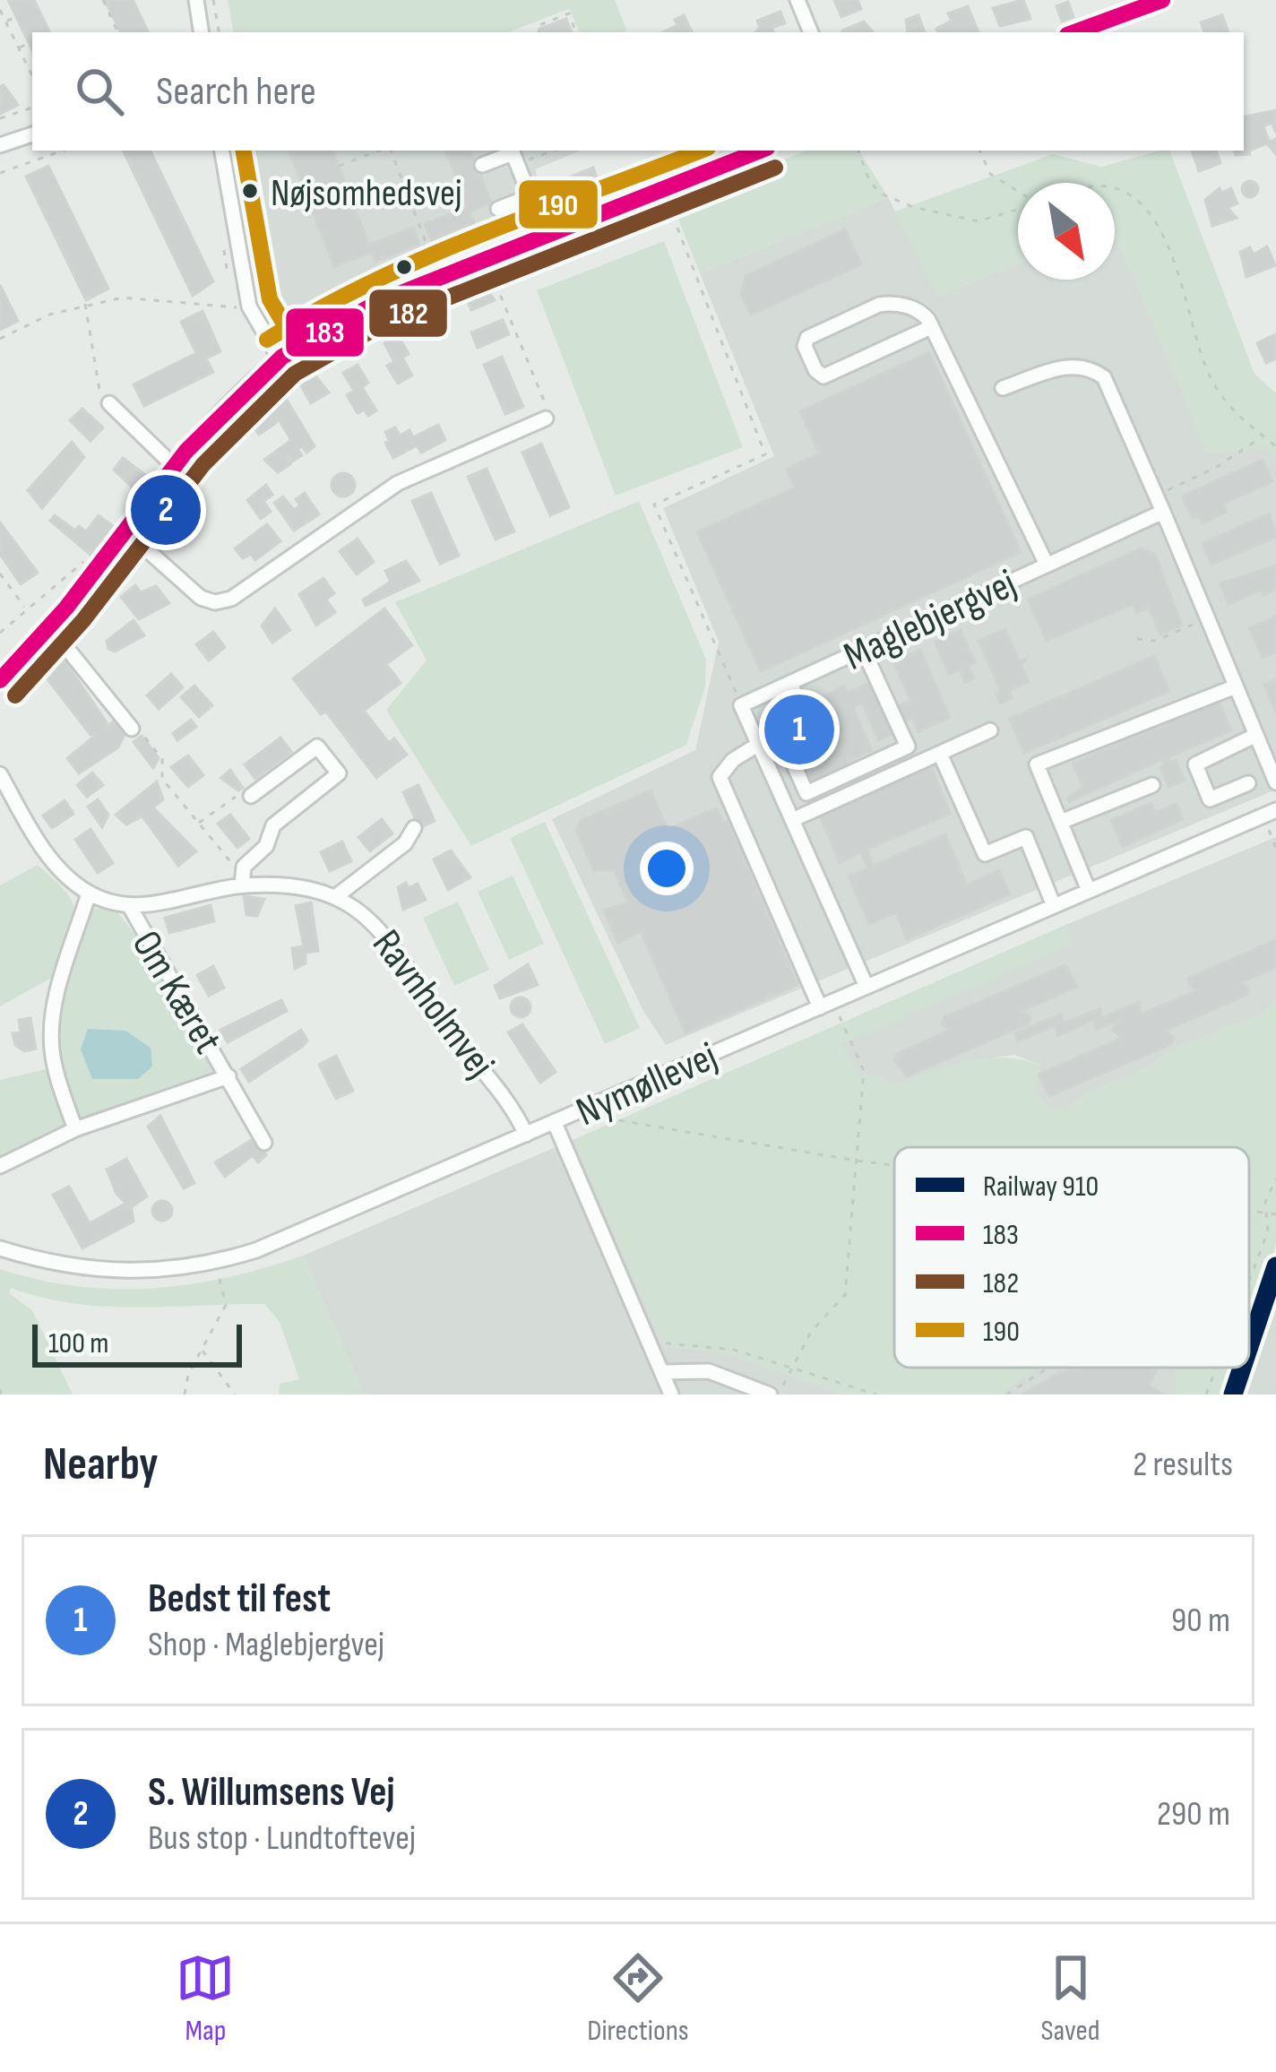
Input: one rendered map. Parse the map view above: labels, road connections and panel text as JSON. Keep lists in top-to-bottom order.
{
  "streets": {
    "street": [
      "Maglebjergvej",
      "Om Kæret",
      "Ravnholmvej",
      "Nymøllevej"
    ]
  },
  "crossings": [
    ["Om Kæret", "Ravnholmvej"],
    ["Ravnholmvej", "Nymøllevej"]
  ],
  "places": ["Nøjsomhedsvej"],
  "lines": [
    "transit line 183",
    "transit line 190",
    "transit line 182",
    "rail line 910"
  ],
  "legend": [
    "Railway 910",
    "183",
    "182",
    "190"
  ],
  "scale_bar": "100 m",
  "north": "bottom right",
  "page": {
    "search": "Search here",
    "pins": ["2", "1"],
    "scale": "100 m",
    "heading": ["Nearby", "2 results"],
    "list": [
      {
        "mark": "1",
        "name": "Bedst til fest",
        "note": "Shop · Maglebjergvej",
        "value": "90 m"
      },
      {
        "mark": "2",
        "name": "S. Willumsens Vej",
        "note": "Bus stop · Lundtoftevej",
        "value": "290 m"
      }
    ],
    "nav": ["Map", "Directions", "Saved"]
  }
}
